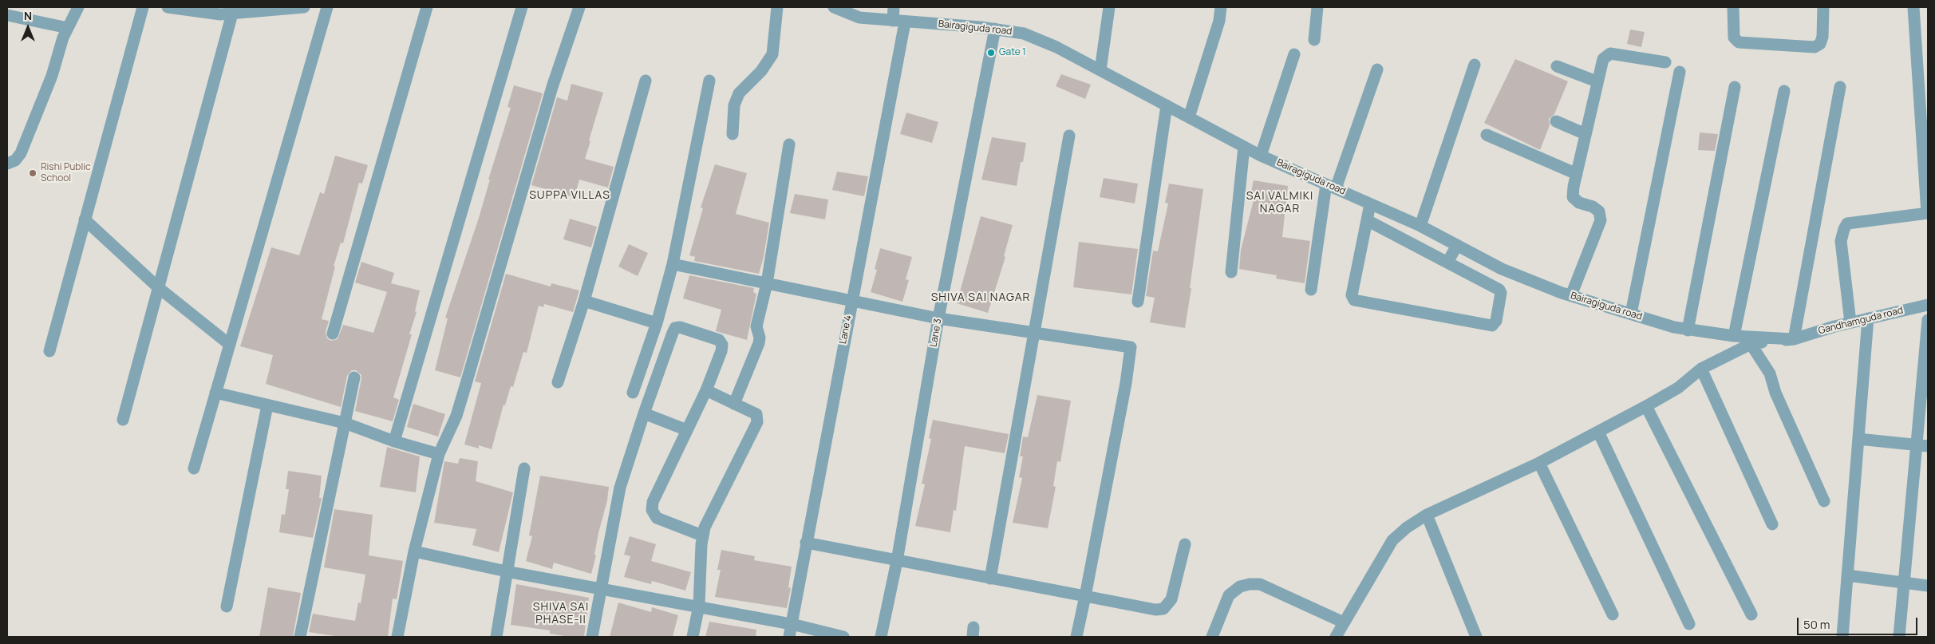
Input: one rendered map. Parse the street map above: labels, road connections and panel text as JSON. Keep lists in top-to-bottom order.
{
  "streets": {
    "street": [
      "Bairagiguda road",
      "Gandhamguda road",
      "Lane 4",
      "Lane 3"
    ]
  },
  "crossings": [
    ["Bairagiguda road", "Gandhamguda road"],
    ["Bairagiguda road", "Lane 4"],
    ["Bairagiguda road", "Lane 3"]
  ],
  "districts": [
    "SUPPA VILLAS",
    "SAI VALMIKI NAGAR",
    "SHIVA SAI NAGAR",
    "SHIVA SAI PHASE-II"
  ],
  "places": ["Gate 1", "Rishi Public School"],
  "scale_bar": "50 m",
  "north": "top"
}
